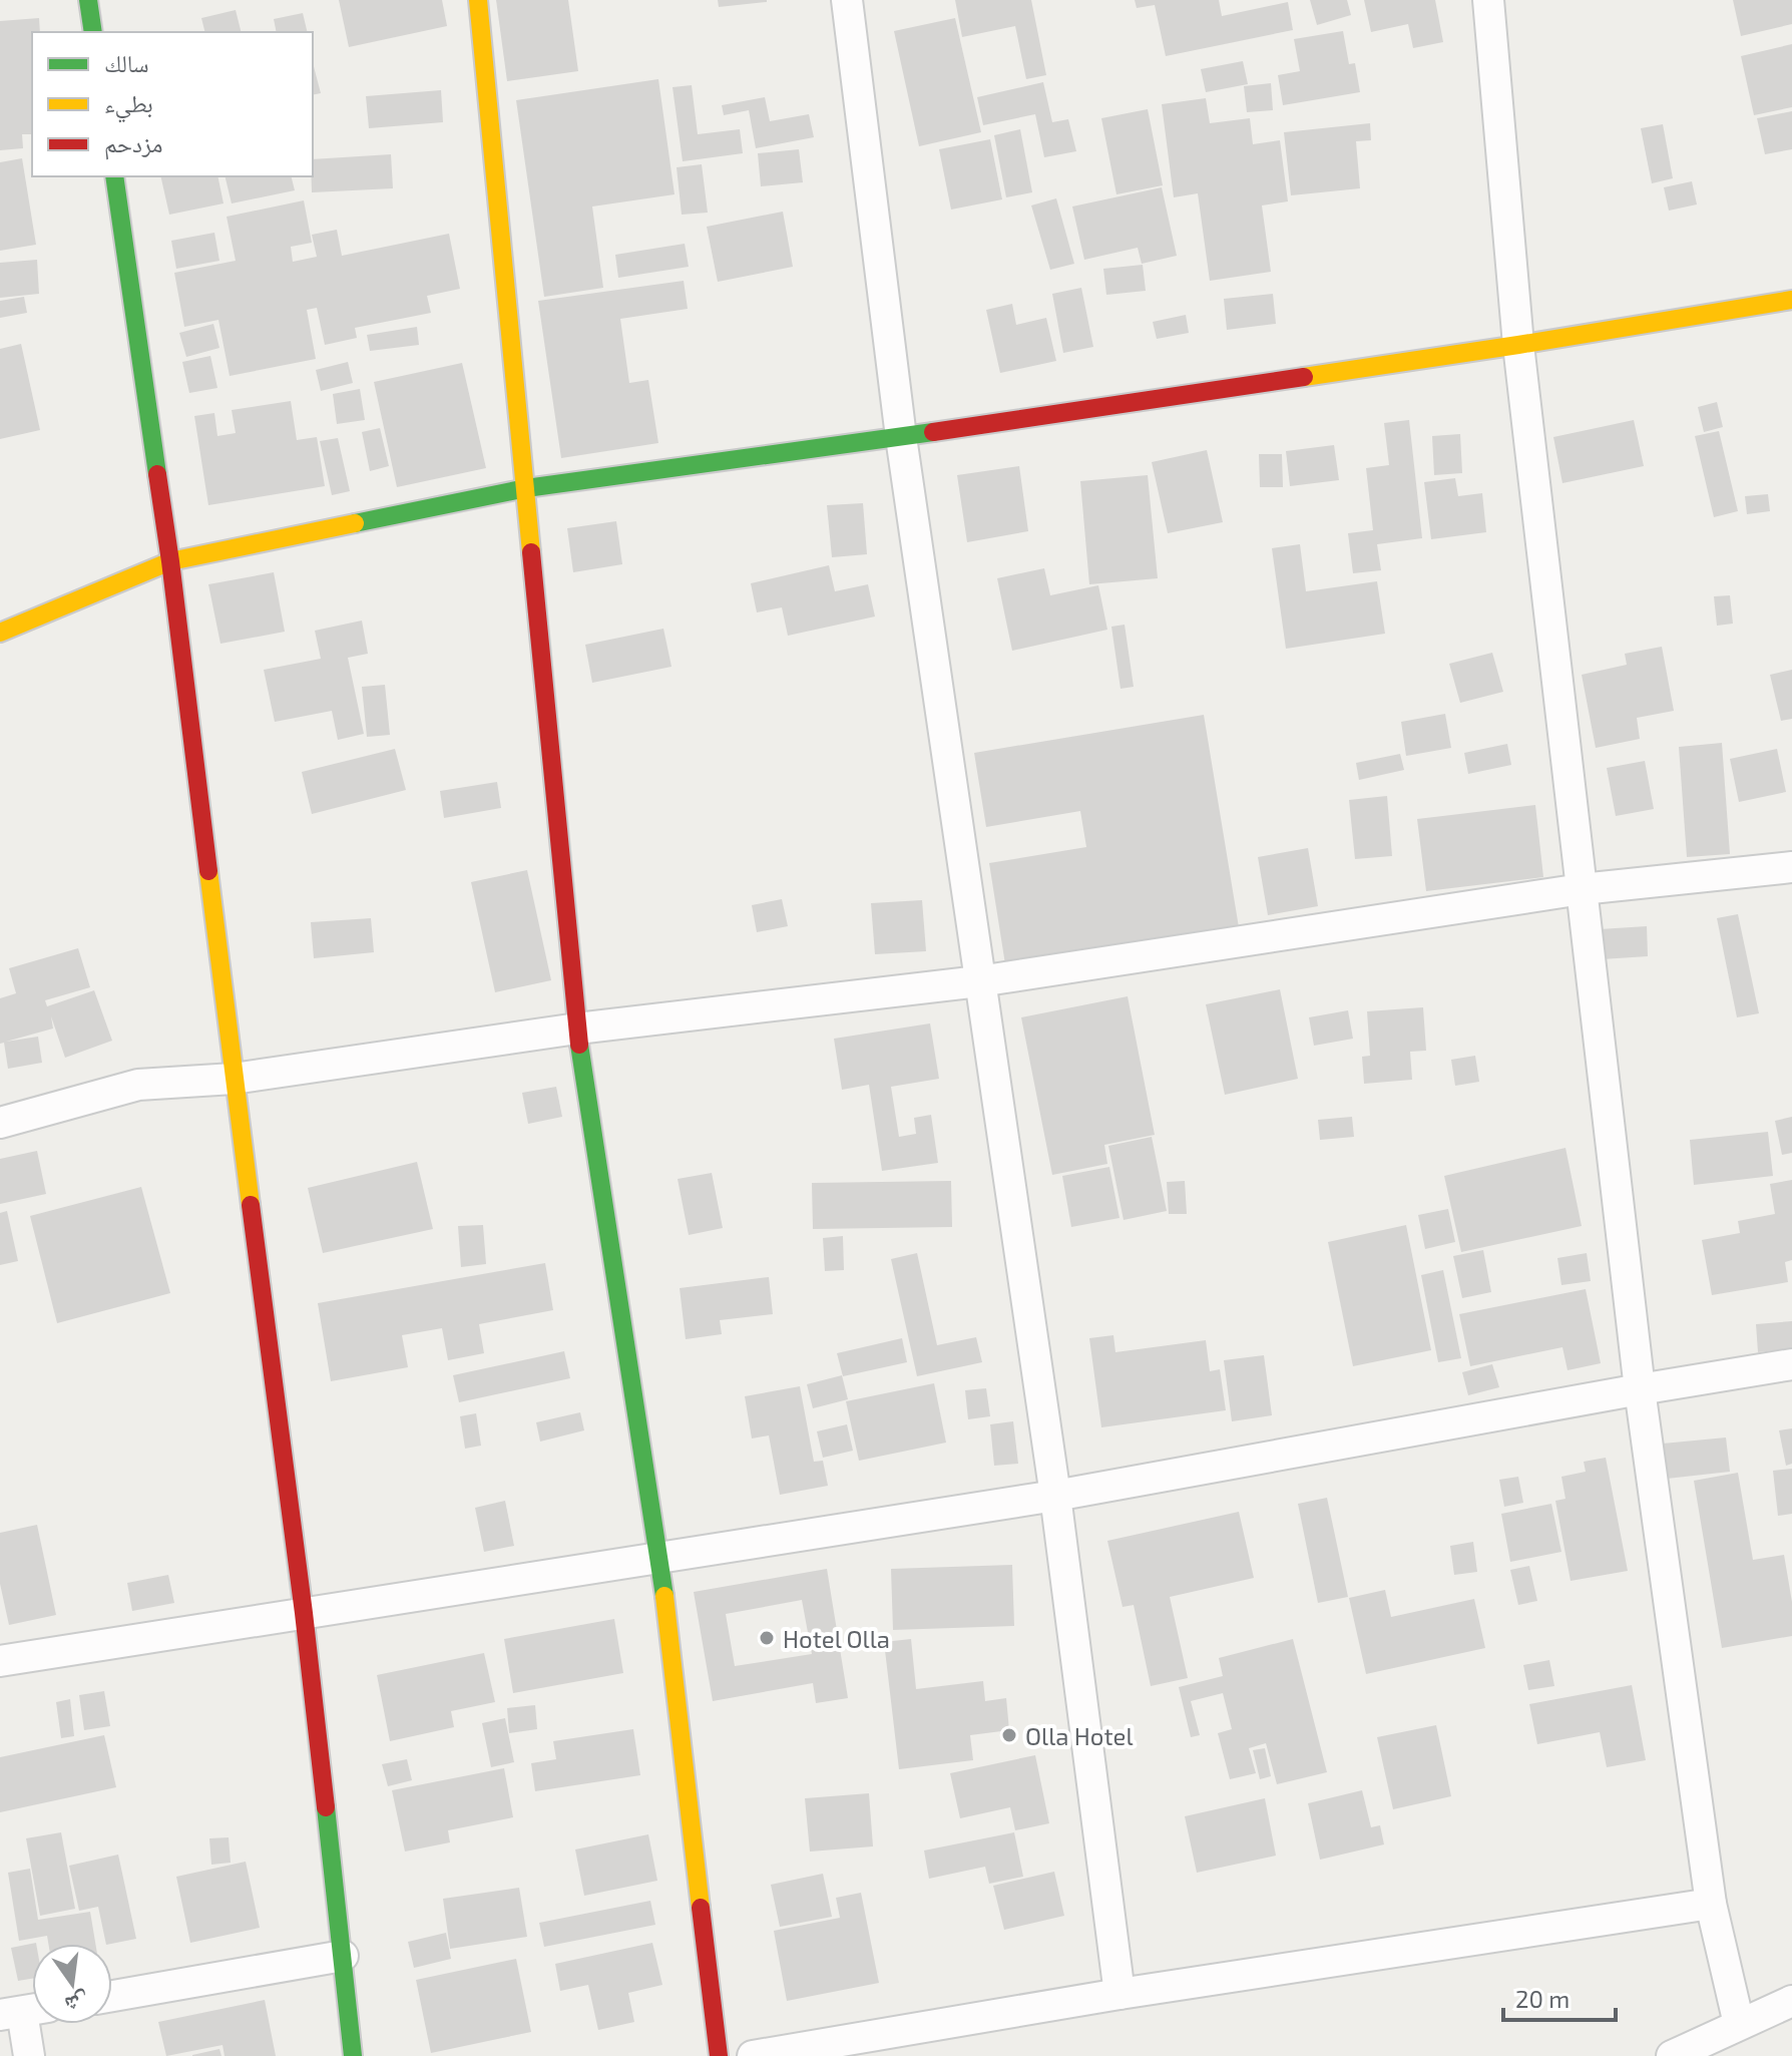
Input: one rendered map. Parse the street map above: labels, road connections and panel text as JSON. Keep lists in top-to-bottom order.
{
  "places": ["Hotel Olla", "Olla Hotel"],
  "legend": ["سالك", "بطيء", "مزدحم"],
  "scale_bar": "20 m",
  "north": "bottom"
}
